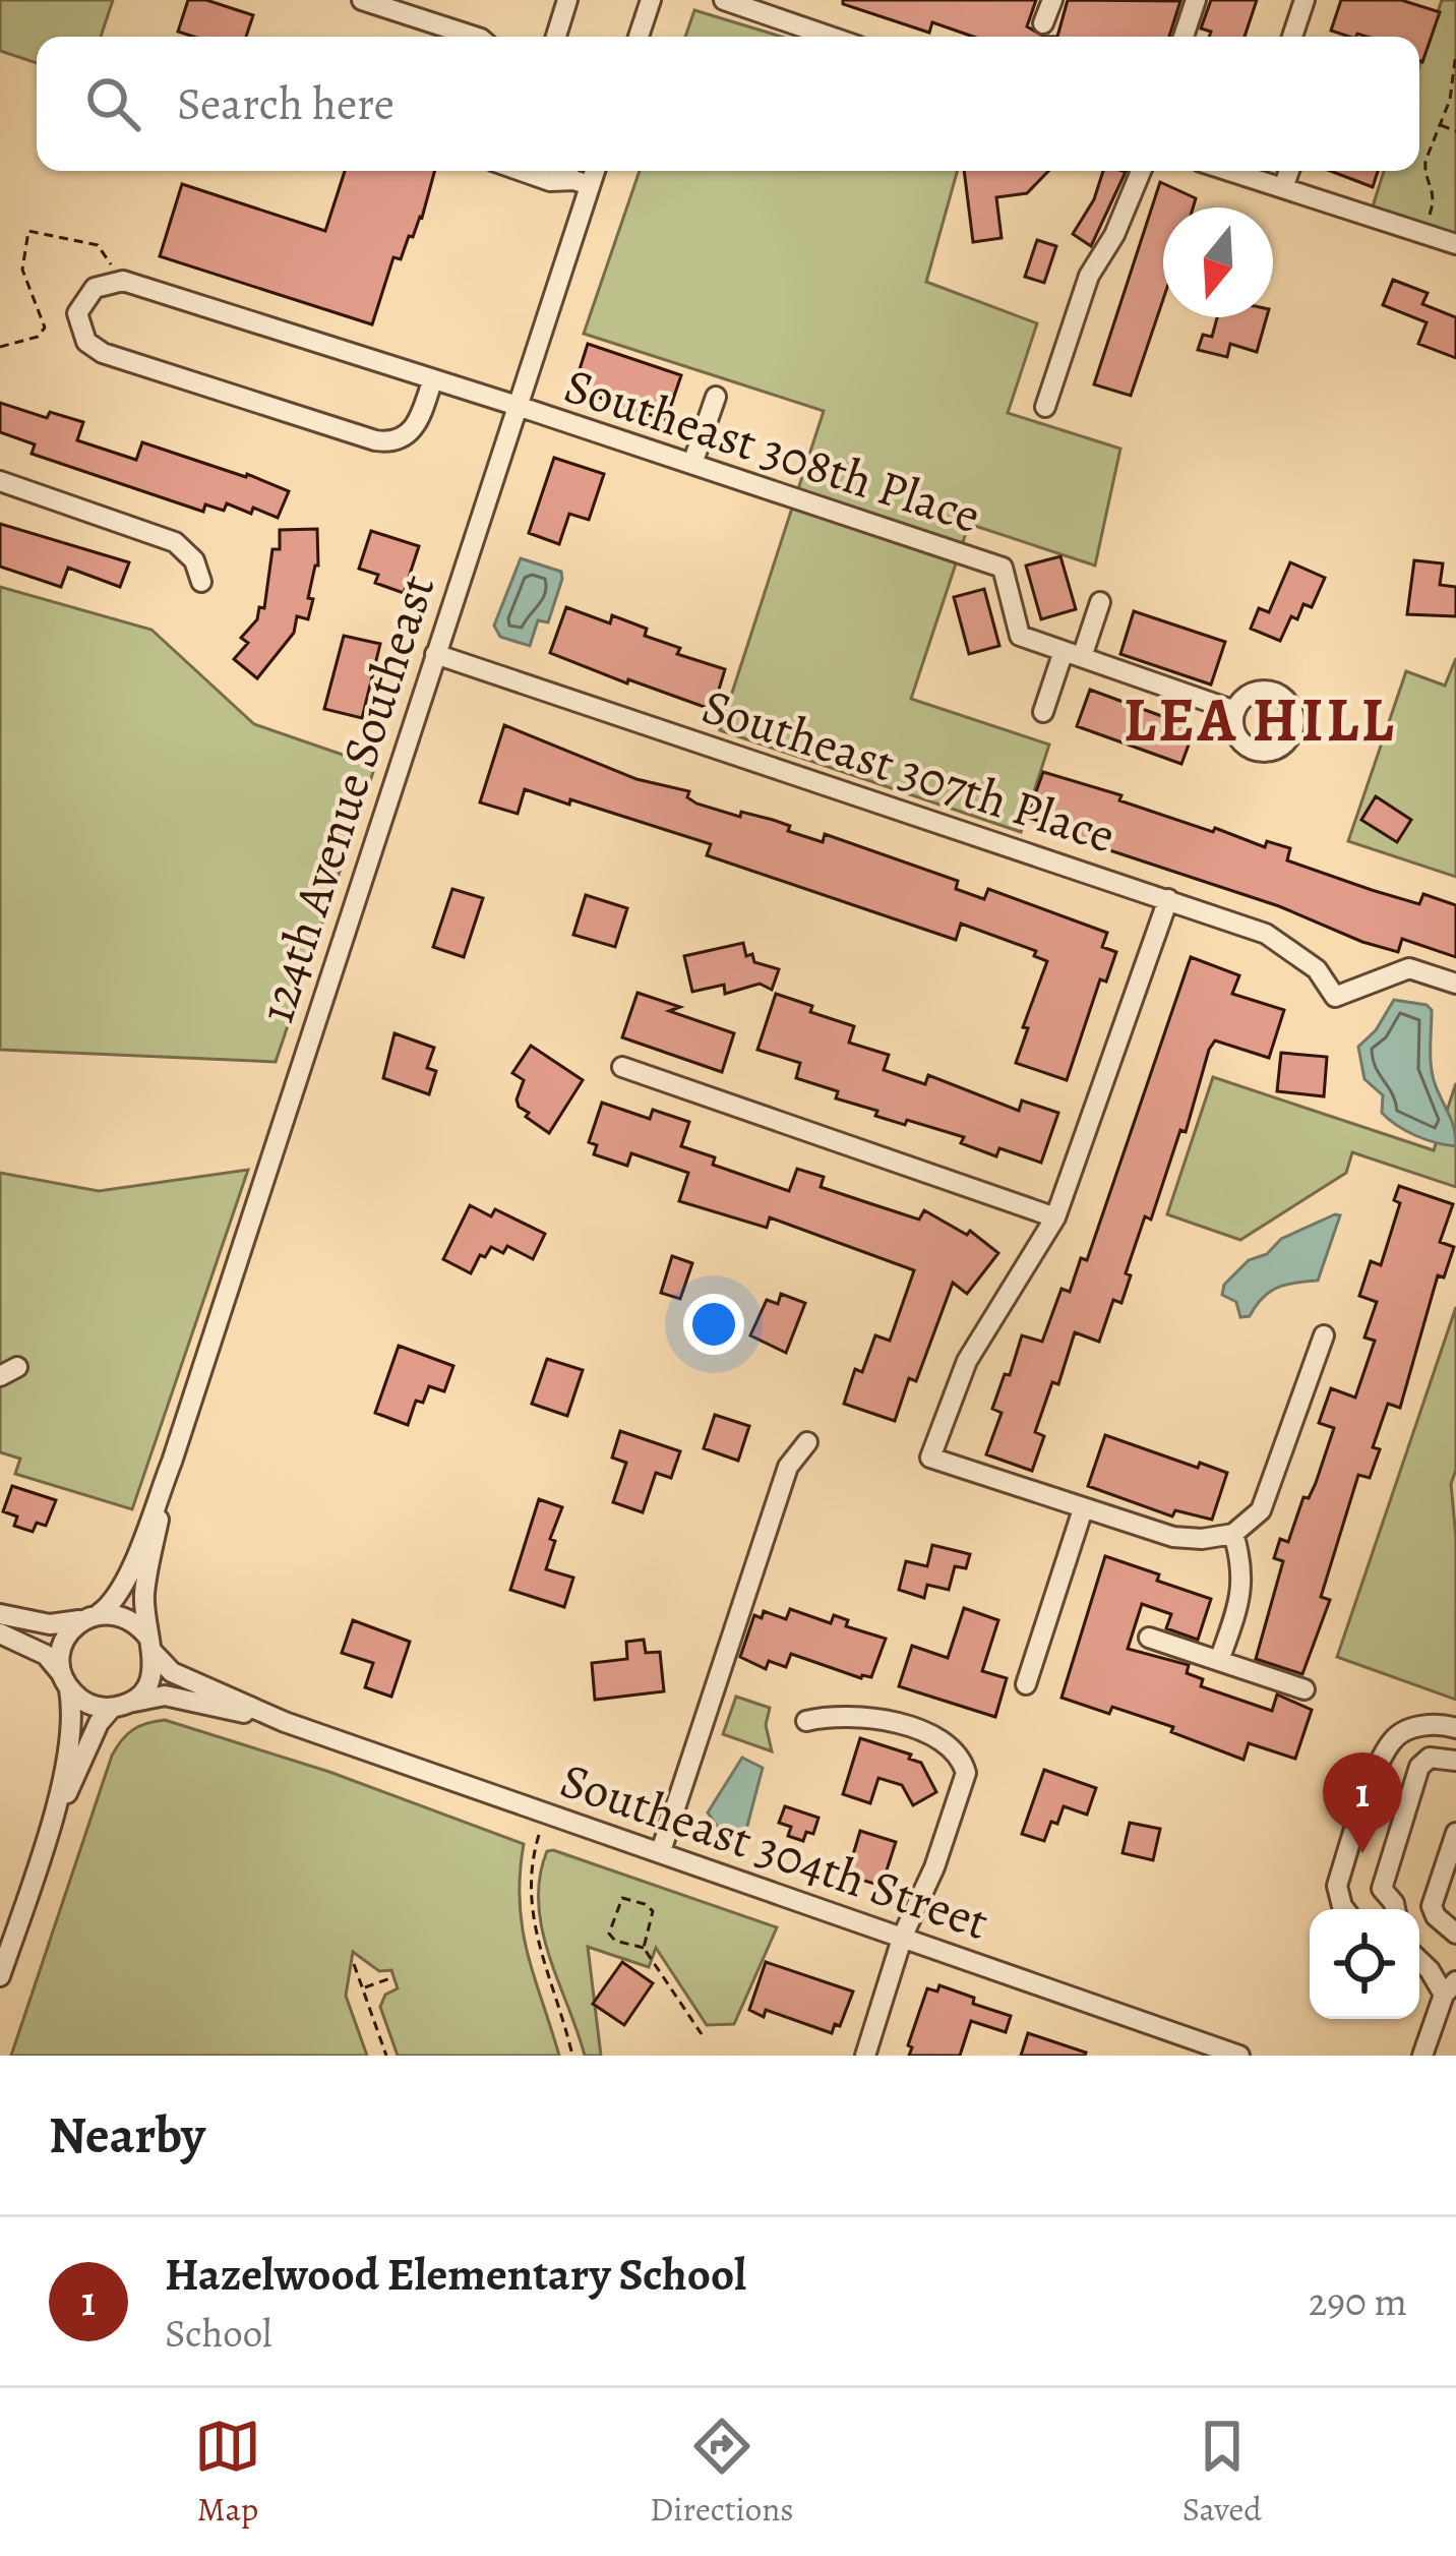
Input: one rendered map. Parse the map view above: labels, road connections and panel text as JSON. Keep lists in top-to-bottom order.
{
  "streets": {
    "street": [
      "Southeast 308th Place",
      "Southeast 307th Place",
      "124th Avenue Southeast",
      "Southeast 304th Street"
    ]
  },
  "crossings": [
    ["Southeast 308th Place", "124th Avenue Southeast"],
    ["Southeast 307th Place", "124th Avenue Southeast"],
    ["124th Avenue Southeast", "Southeast 304th Street"]
  ],
  "districts": ["LEA HILL"],
  "north": "bottom",
  "page": {
    "search": "Search here",
    "pins": "1",
    "heading": "Nearby",
    "list": [
      {
        "mark": "1",
        "name": "Hazelwood Elementary School",
        "note": "School",
        "value": "290 m"
      }
    ],
    "nav": ["Map", "Directions", "Saved"]
  }
}
